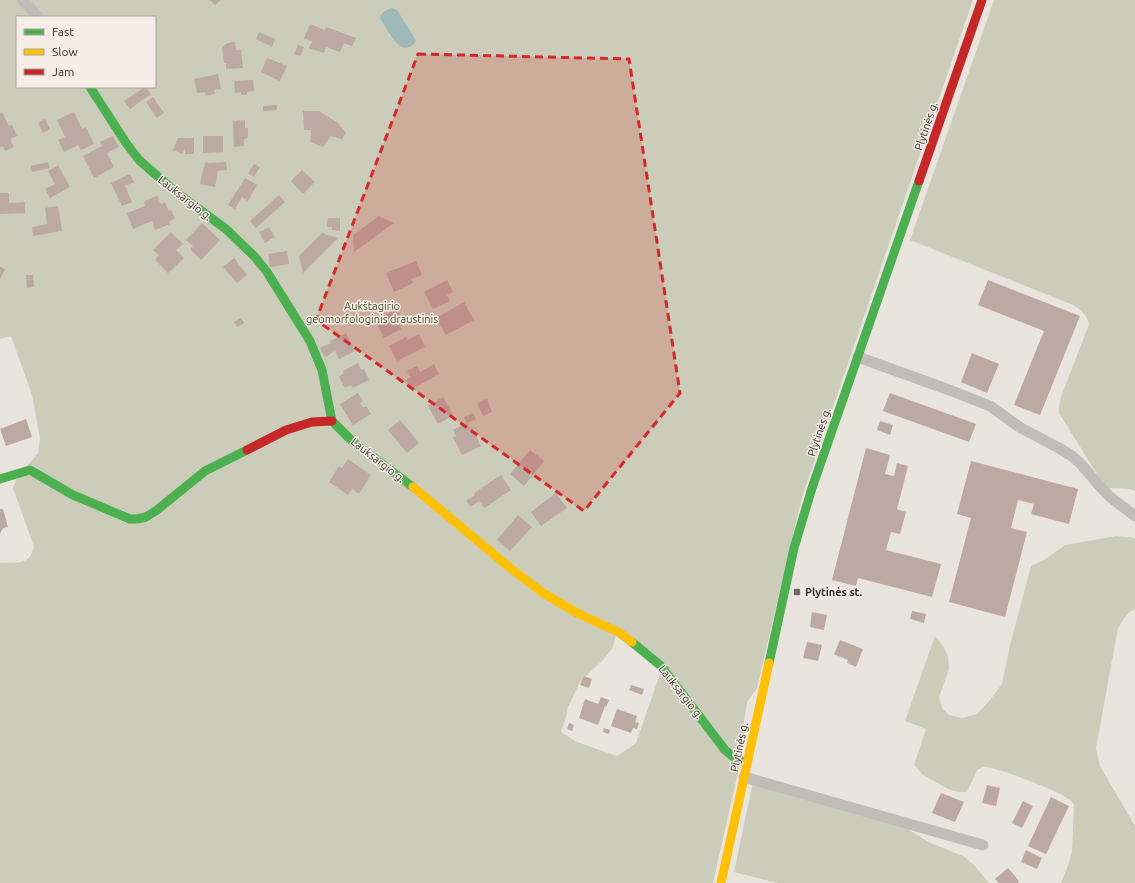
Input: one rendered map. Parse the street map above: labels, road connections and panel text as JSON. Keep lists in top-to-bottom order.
{
  "streets": {
    "street": ["Plytinės g.", "Lauksargio g."]
  },
  "crossings": [
    ["Plytinės g.", "Lauksargio g."]
  ],
  "parks": ["Aukštagirio geomorfologinis draustinis"],
  "places": {
    "transit": ["Plytinės st."]
  },
  "legend": ["Fast", "Slow", "Jam"]
}
